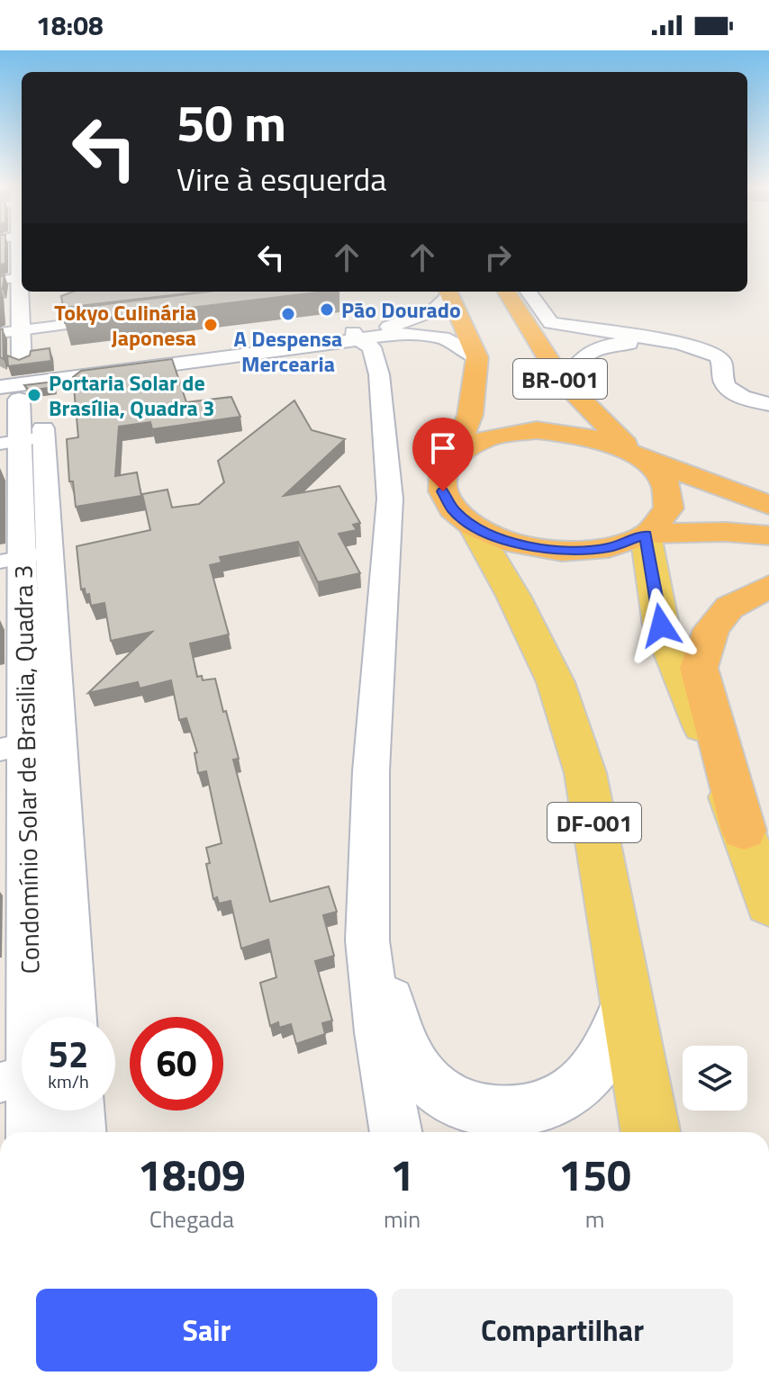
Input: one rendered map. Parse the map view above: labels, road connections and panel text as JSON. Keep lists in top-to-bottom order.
{
  "streets": {
    "highway": ["BR-001"],
    "main road": ["DF-001"],
    "street": ["Condomínio Solar de Brasilia, Quadra 3"]
  },
  "crossings": [
    ["BR-001", "DF-001"]
  ],
  "places": [
    "Pão Dourado",
    "A Despensa Mercearia",
    "Tokyo Culinária Japonesa",
    "Portaria Solar de Brasília, Quadra 3"
  ],
  "page": {
    "status": "18:08",
    "turn": ["50 m", "Vire à esquerda"],
    "speed": "52 km/h",
    "limit": "60",
    "eta": [
      "18:09",
      "Chegada",
      "1",
      "min",
      "150",
      "m"
    ],
    "buttons": ["Sair", "Compartilhar"]
  }
}
